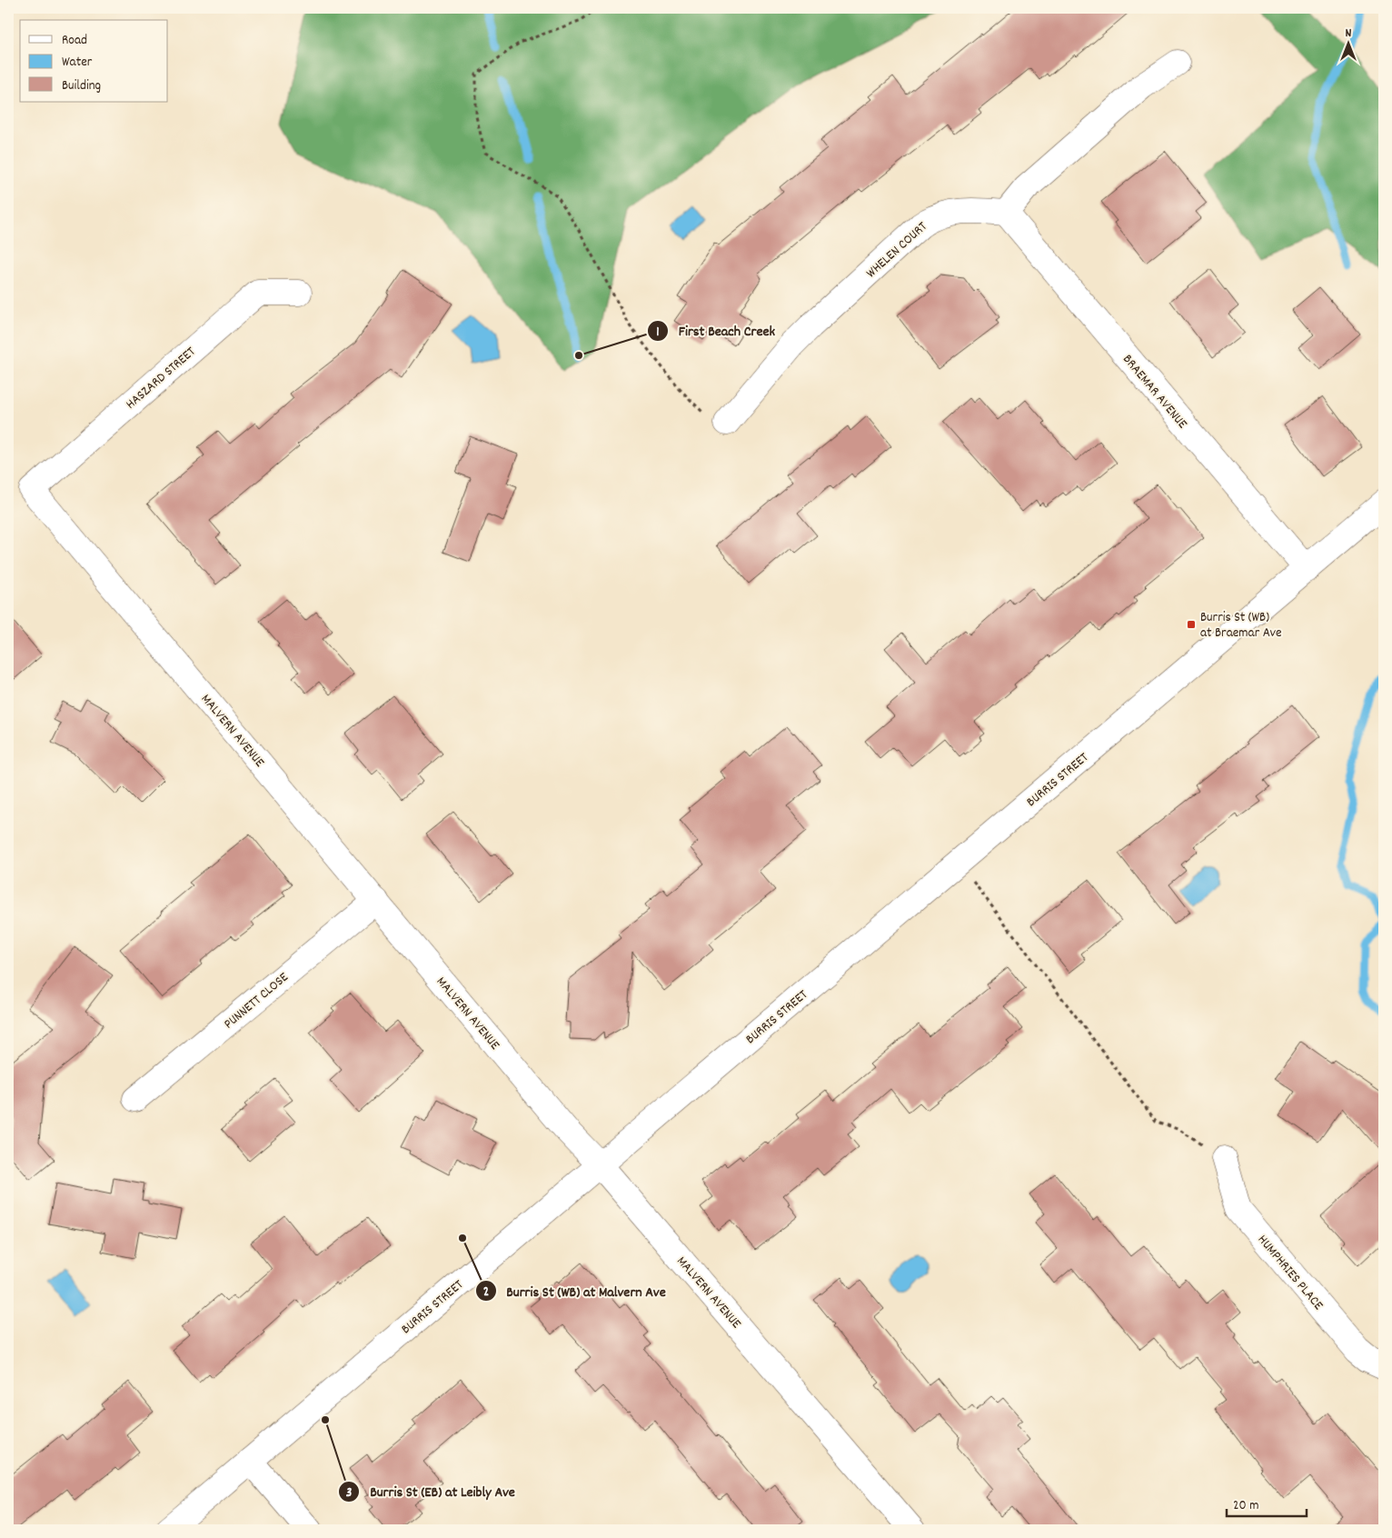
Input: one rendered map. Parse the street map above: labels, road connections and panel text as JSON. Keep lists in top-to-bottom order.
{
  "streets": {
    "street": [
      "WHELEN COURT",
      "HASZARD STREET",
      "BRAEMAR AVENUE",
      "MALVERN AVENUE",
      "BURRIS STREET",
      "PUNNETT CLOSE",
      "HUMPHRIES PLACE"
    ]
  },
  "crossings": [
    ["WHELEN COURT", "BRAEMAR AVENUE"],
    ["HASZARD STREET", "MALVERN AVENUE"],
    ["BRAEMAR AVENUE", "BURRIS STREET"],
    ["MALVERN AVENUE", "BURRIS STREET"],
    ["MALVERN AVENUE", "PUNNETT CLOSE"]
  ],
  "places": {
    "other": ["First Beach Creek", "Burris St (WB) at Malvern Ave", "Burris St (EB) at Leibly Ave"],
    "transit": ["Burris St (WB) at Braemar Ave"]
  },
  "legend": ["Road", "Water", "Building"],
  "scale_bar": "20 m",
  "north": "top"
}
